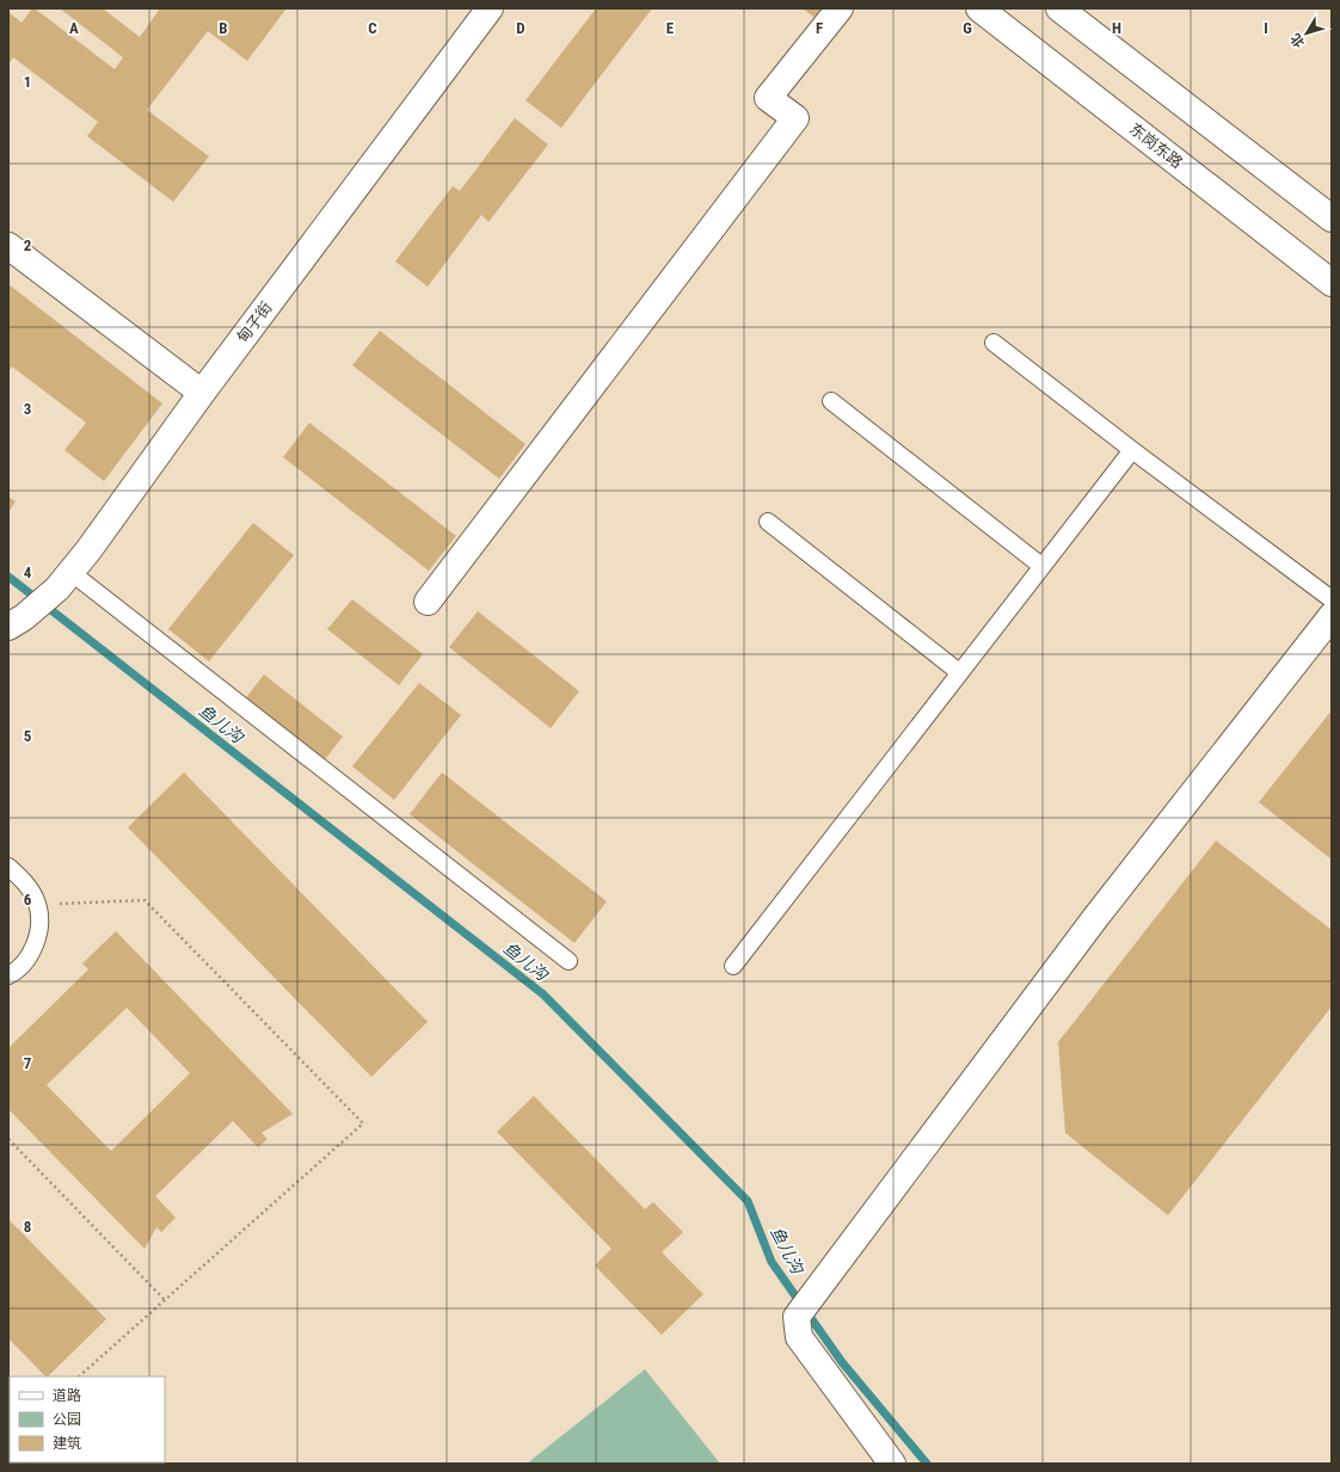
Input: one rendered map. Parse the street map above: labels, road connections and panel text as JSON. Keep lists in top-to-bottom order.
{
  "streets": {
    "street": ["东岗东路", "甸子街"]
  },
  "water": ["鱼儿沟"],
  "legend": ["道路", "公园", "建筑"],
  "north": "bottom left",
  "grid": {
    "columns": [
      "A",
      "B",
      "C",
      "D",
      "E",
      "F",
      "G",
      "H",
      "I"
    ],
    "rows": [
      "1",
      "2",
      "3",
      "4",
      "5",
      "6",
      "7",
      "8"
    ]
  }
}
